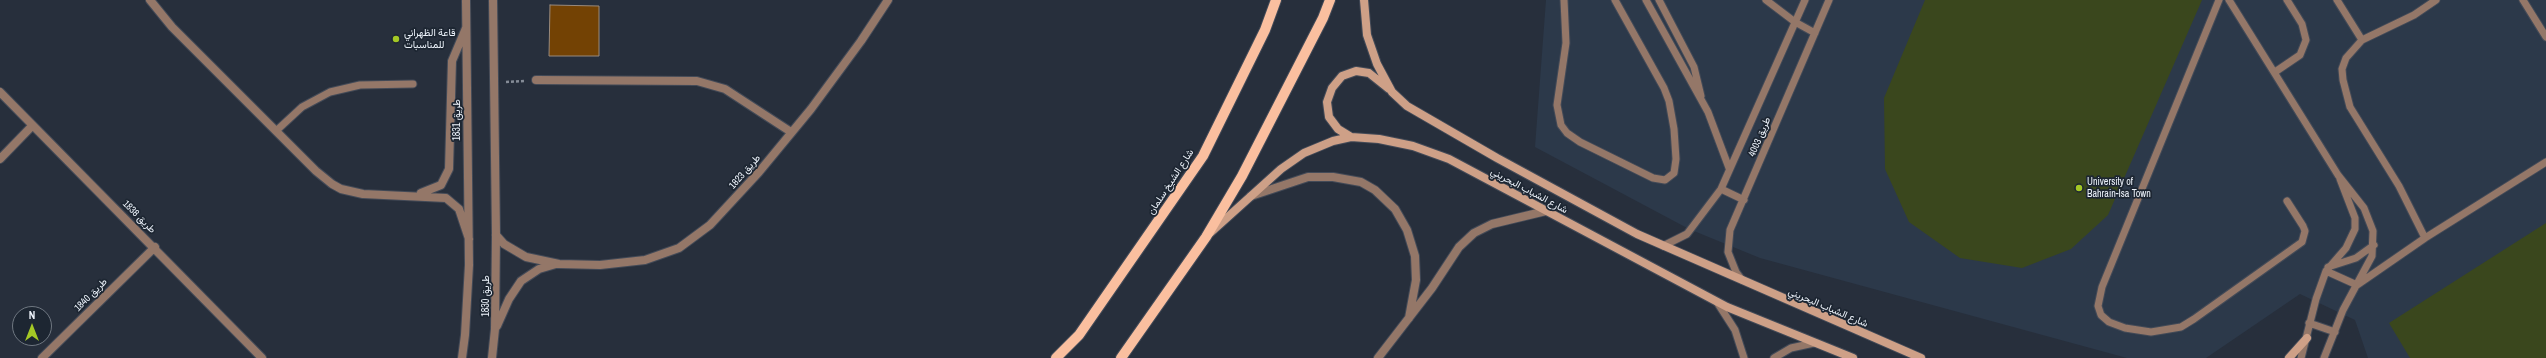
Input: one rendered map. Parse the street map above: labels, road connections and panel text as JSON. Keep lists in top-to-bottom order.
{
  "streets": {
    "main road": ["شارع الشيخ سلمان"],
    "street": [
      "طريق 1831",
      "طريق 1823",
      "شارع الشباب البحريني",
      "طريق 1838",
      "طريق 1840",
      "طريق 1830"
    ],
    "lane": ["طريق 4003"]
  },
  "crossings": [
    ["طريق 1831", "طريق 1830"],
    ["طريق 4003", "شارع الشباب البحريني"],
    ["طريق 1823", "طريق 1830"],
    ["طريق 1838", "طريق 1840"]
  ],
  "places": ["قاعة الظهراني للمناسبات", "University of Bahrain-Isa Town"],
  "north": "top"
}
